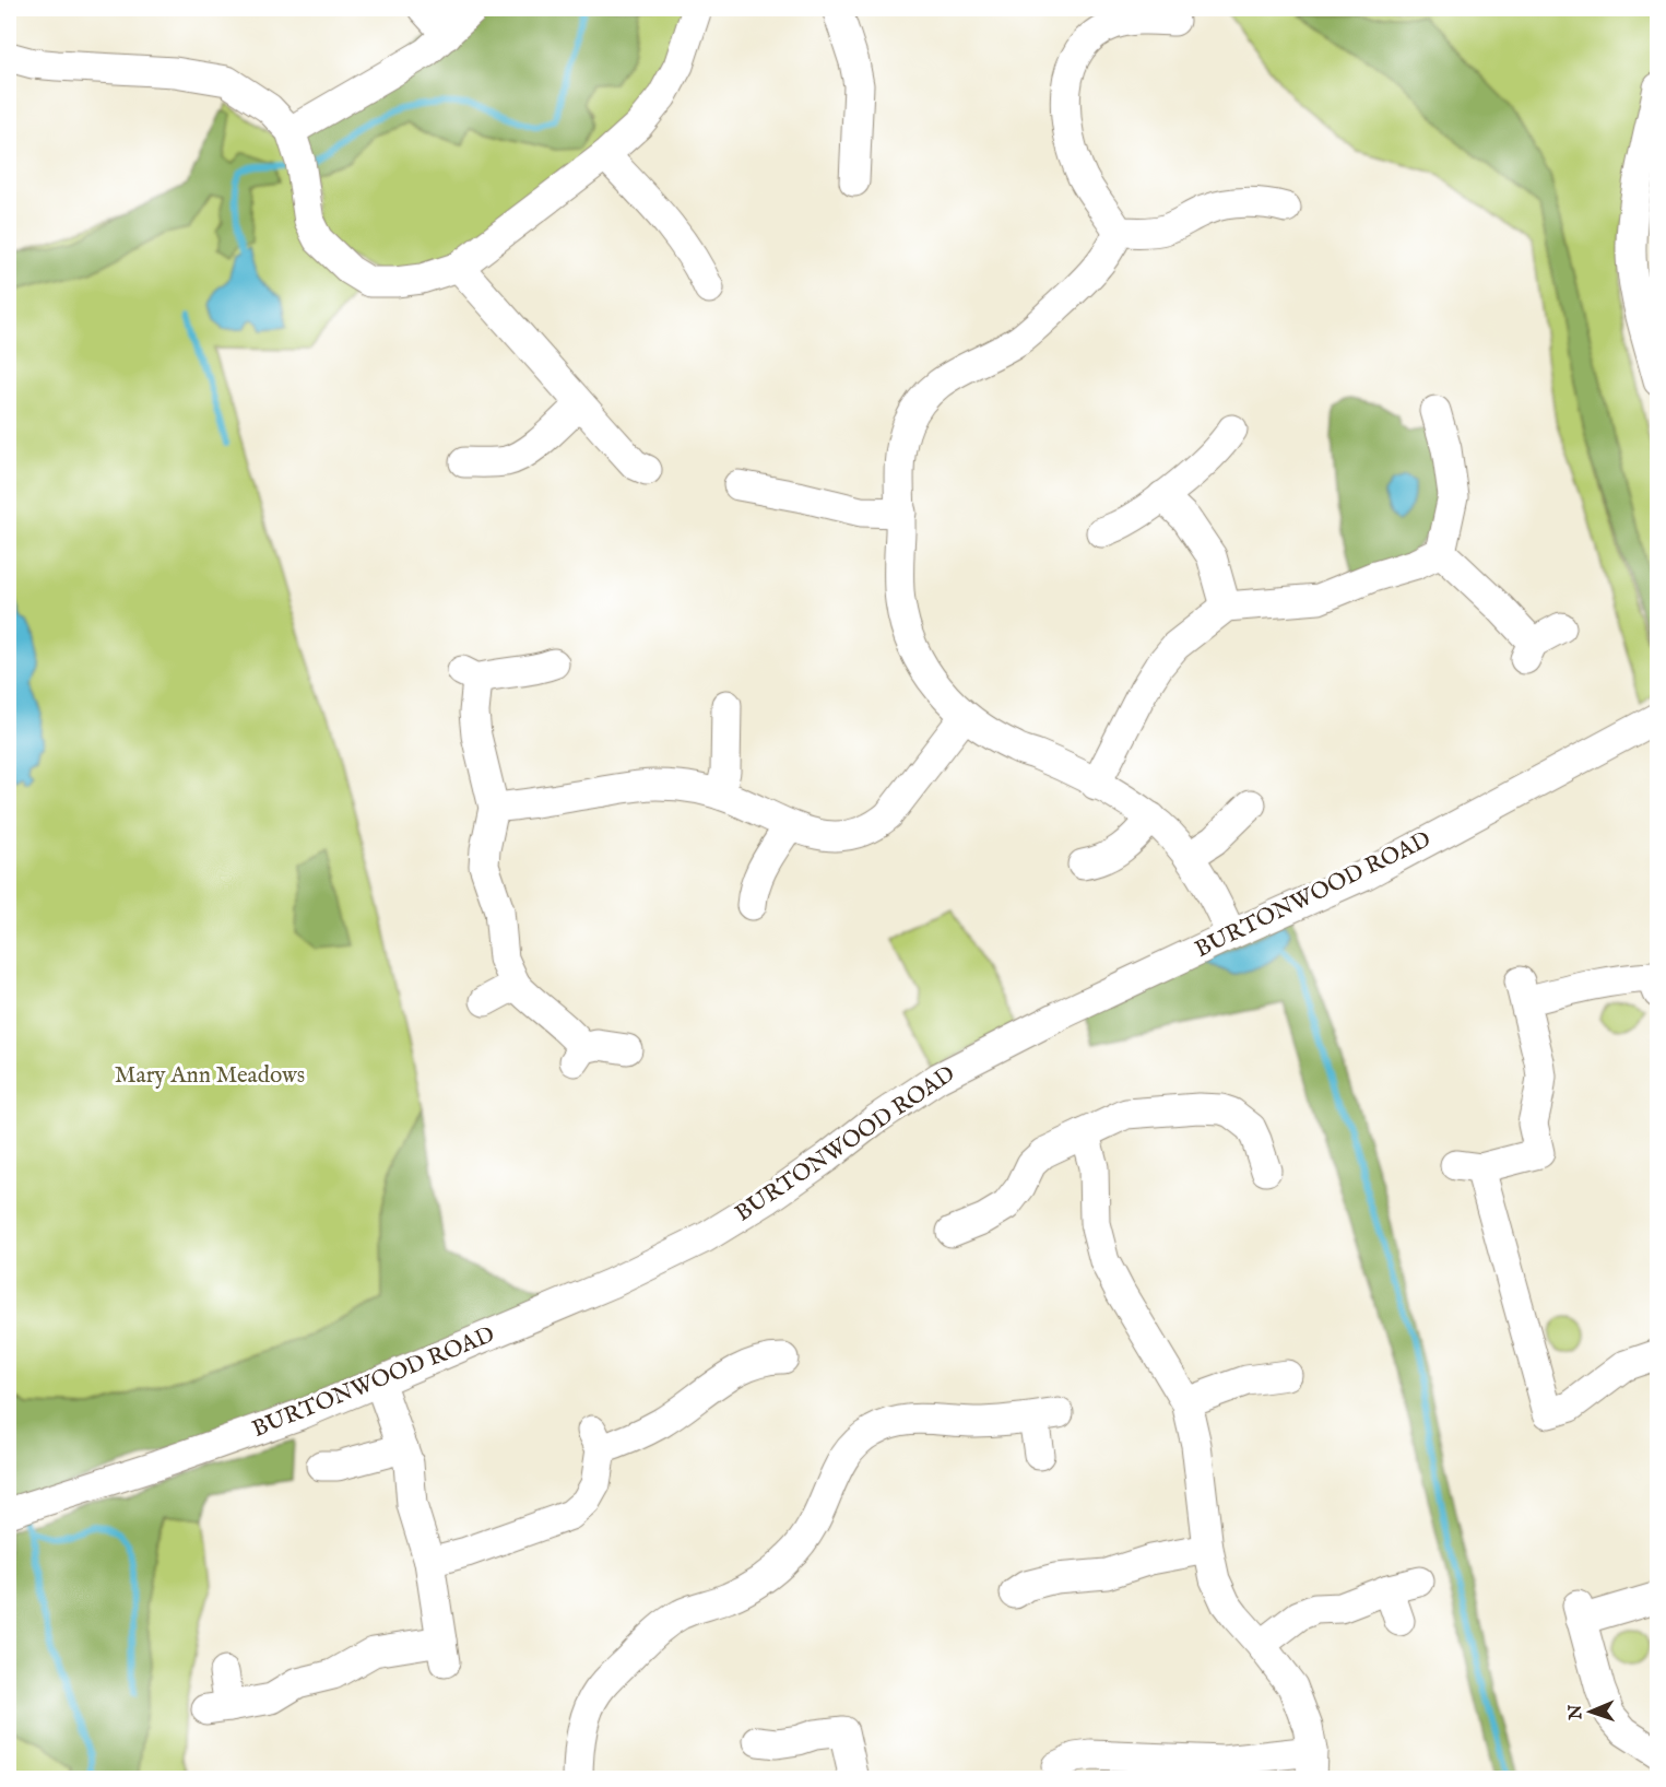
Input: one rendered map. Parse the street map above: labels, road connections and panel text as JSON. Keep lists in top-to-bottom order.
{
  "streets": {
    "street": ["BURTONWOOD ROAD"]
  },
  "parks": ["Mary Ann Meadows"],
  "north": "left"
}
